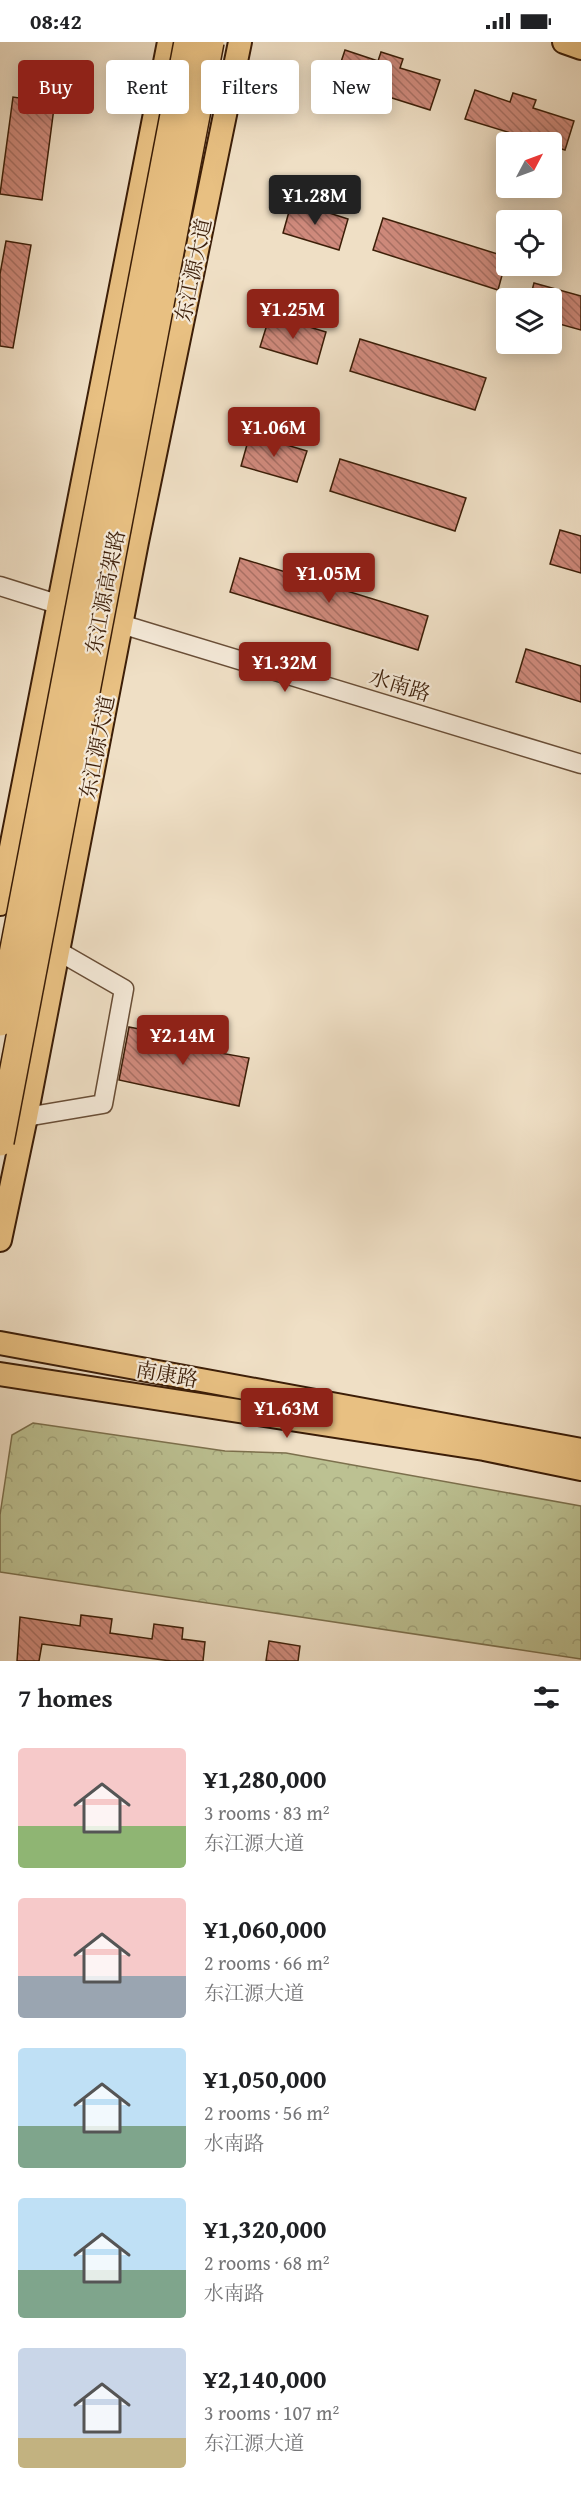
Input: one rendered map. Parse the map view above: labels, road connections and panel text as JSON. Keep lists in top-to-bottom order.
{
  "streets": {
    "highway": ["东江源高架路"],
    "main road": ["东江源大道", "南康路"],
    "street": ["水南路"]
  },
  "crossings": [
    ["东江源大道", "水南路"]
  ],
  "north": "top right",
  "page": {
    "status": "08:42",
    "chip": [
      "Buy",
      "Rent",
      "Filters",
      "New"
    ],
    "price": [
      "¥1.28M",
      "¥1.25M",
      "¥1.06M",
      "¥1.05M",
      "¥1.32M",
      "¥2.14M",
      "¥1.63M"
    ],
    "heading": "7 homes",
    "list": [
      {
        "name": "¥1,280,000",
        "note": "3 rooms · 83 m² · 东江源大道"
      },
      {
        "name": "¥1,060,000",
        "note": "2 rooms · 66 m² · 东江源大道"
      },
      {
        "name": "¥1,050,000",
        "note": "2 rooms · 56 m² · 水南路"
      },
      {
        "name": "¥1,320,000",
        "note": "2 rooms · 68 m² · 水南路"
      },
      {
        "name": "¥2,140,000",
        "note": "3 rooms · 107 m² · 东江源大道"
      }
    ]
  }
}
